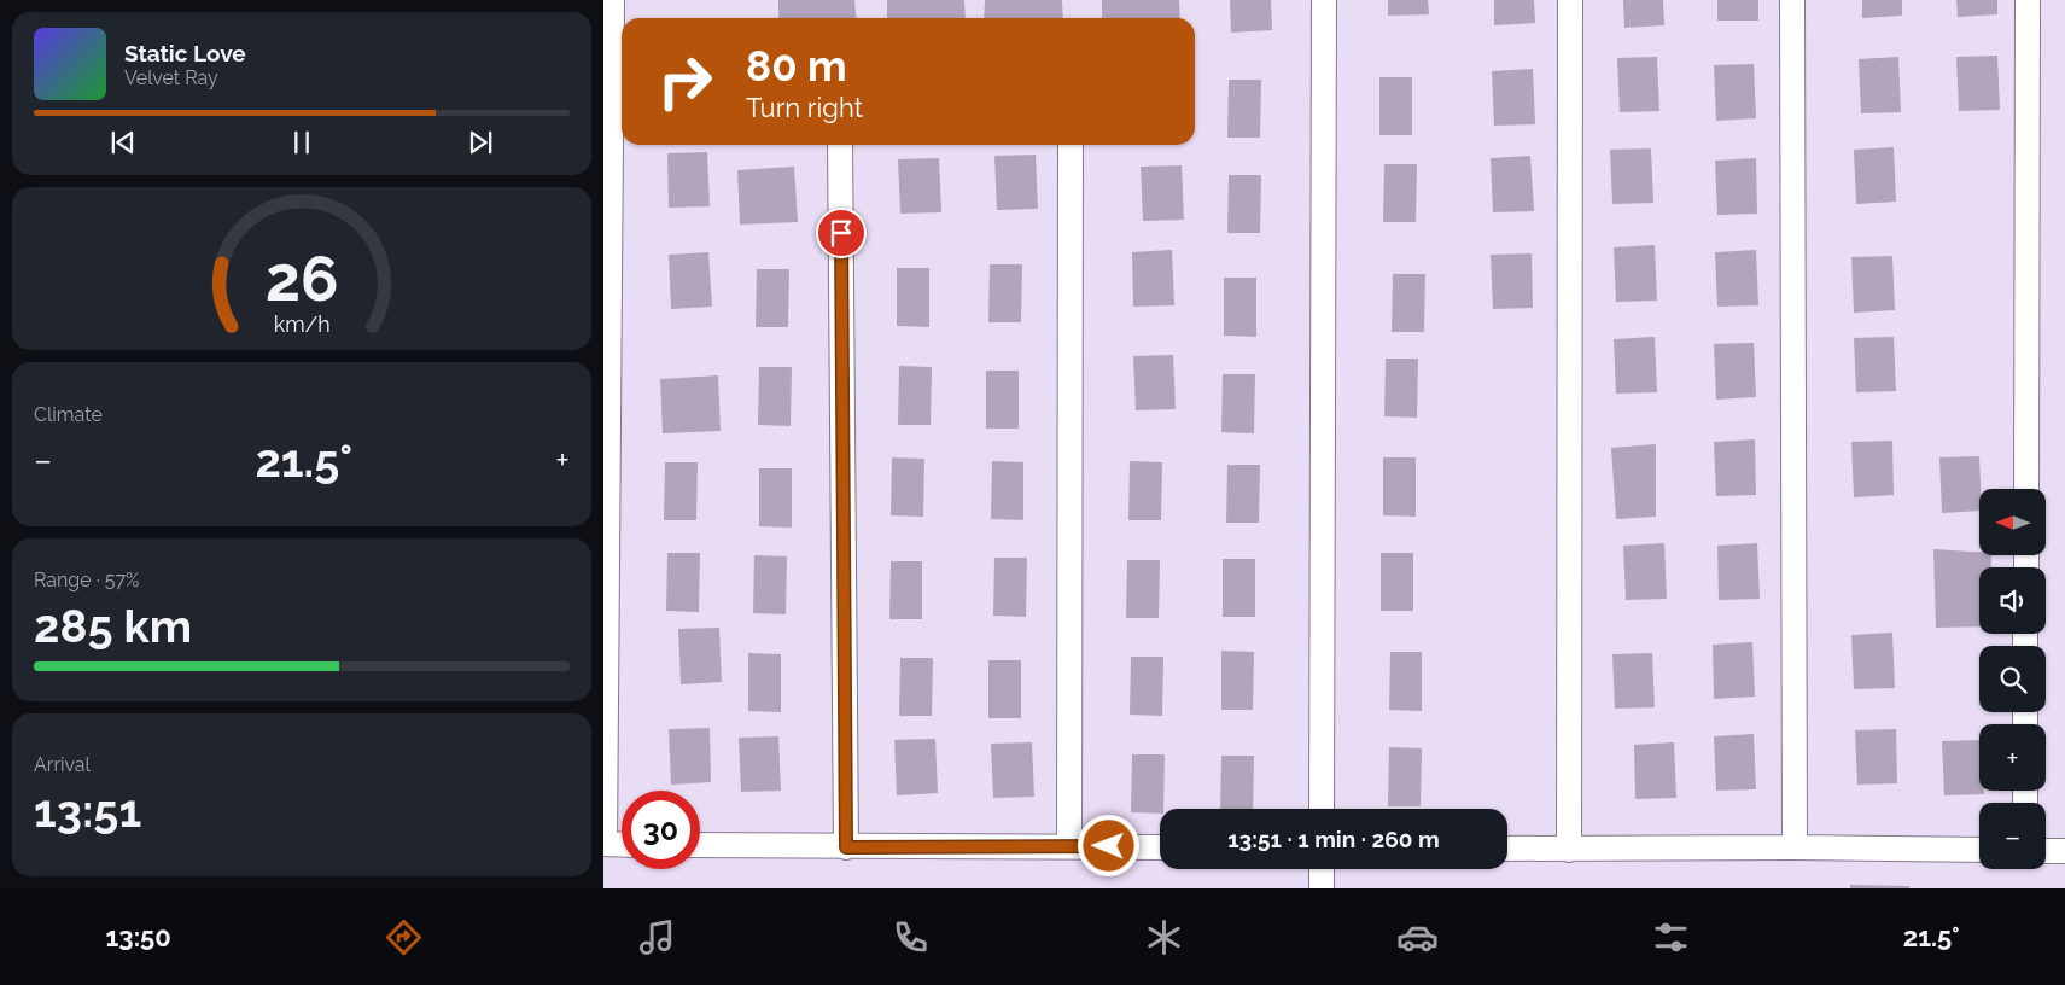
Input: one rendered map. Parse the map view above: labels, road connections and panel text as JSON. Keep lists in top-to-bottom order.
{
  "north": "left",
  "page": {
    "turn": ["80 m", "Turn right"],
    "song": ["Static Love", "Velvet Ray"],
    "tile": [
      "Climate",
      ["Range · 57%", "285 km"],
      ["Arrival", "13:51"]
    ],
    "heat": ["−", "21.5°", "+"],
    "map_buttons": ["+", "−"],
    "limit": "30",
    "trip": "13:51 · 1 min · 260 m",
    "tabs": ["13:50", "21.5°"],
    "gauge": ["26", "km/h"]
  }
}
